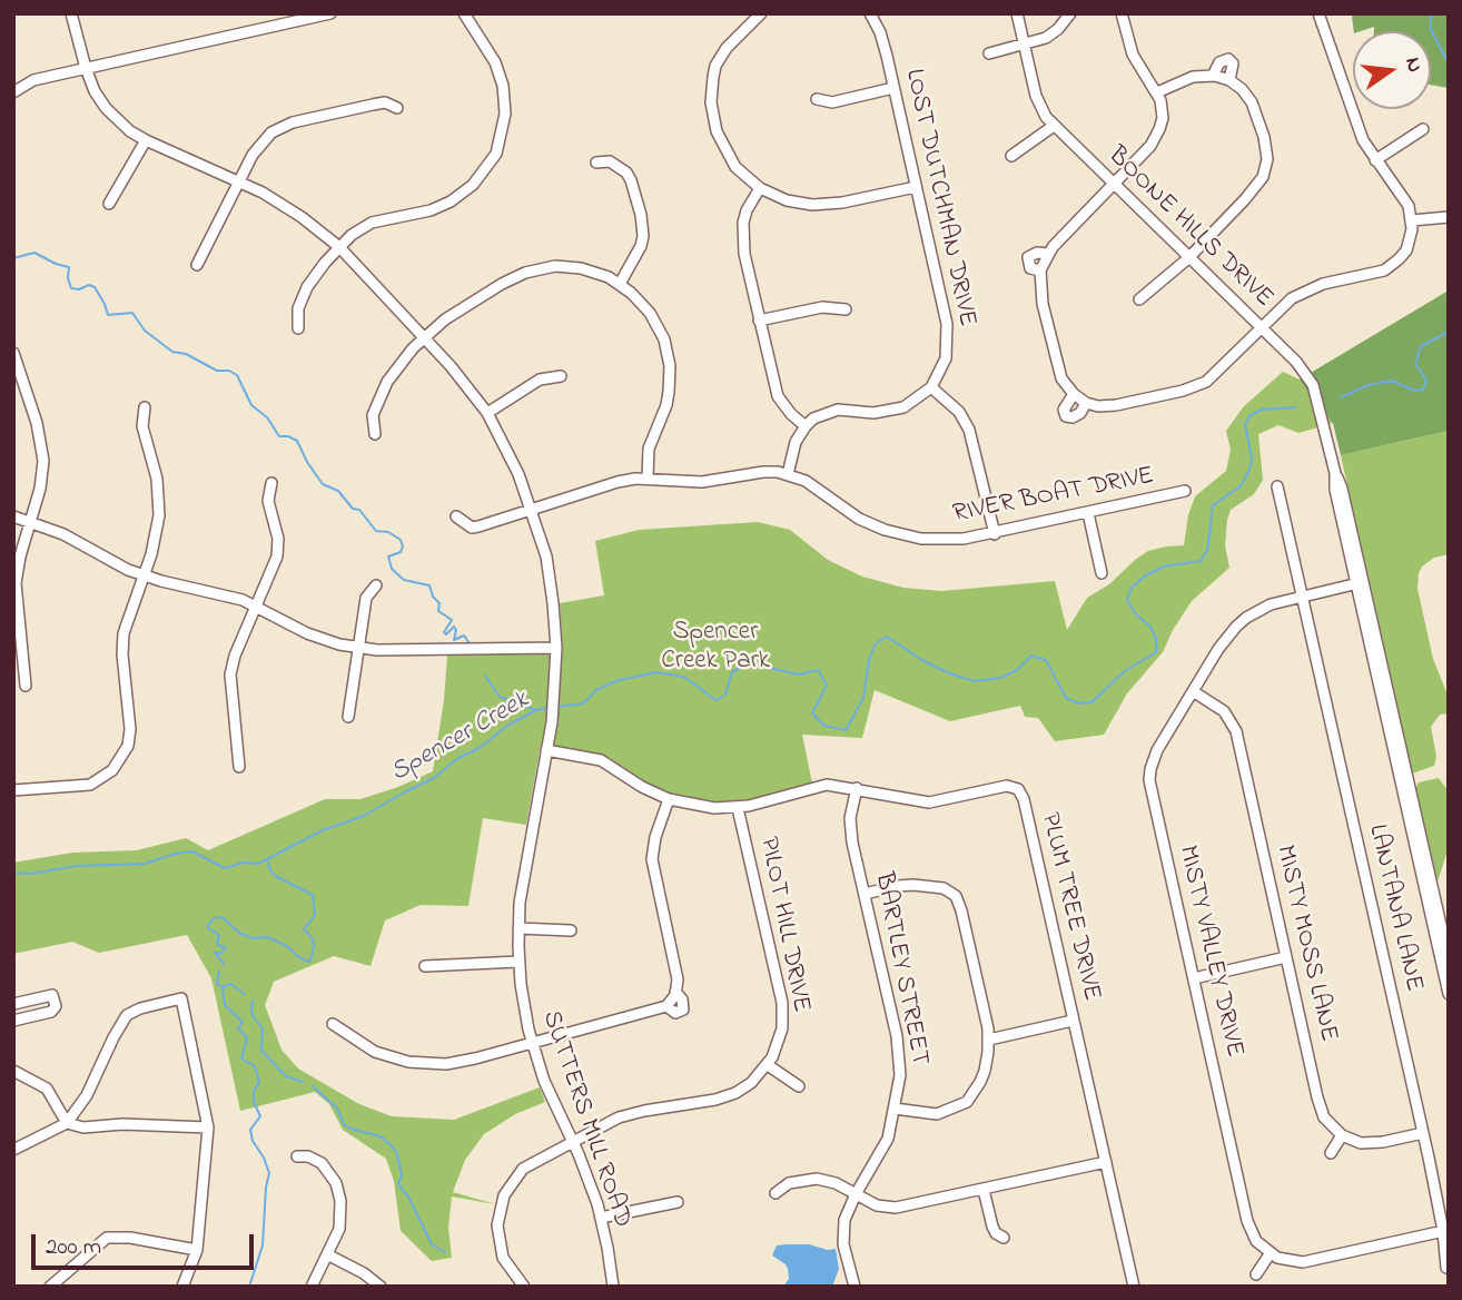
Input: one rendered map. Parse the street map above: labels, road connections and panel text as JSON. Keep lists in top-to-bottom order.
{
  "streets": {
    "street": [
      "LOST DUTCHMAN DRIVE",
      "BOONE HILLS DRIVE",
      "RIVER BOAT DRIVE",
      "PLUM TREE DRIVE",
      "LANTANA LANE",
      "PILOT HILL DRIVE",
      "MISTY MOSS LANE",
      "MISTY VALLEY DRIVE",
      "BARTLEY STREET",
      "SUTTERS MILL ROAD"
    ]
  },
  "crossings": [
    ["BOONE HILLS DRIVE", "MISTY VALLEY DRIVE"],
    ["RIVER BOAT DRIVE", "SUTTERS MILL ROAD"],
    ["PLUM TREE DRIVE", "PILOT HILL DRIVE"],
    ["PLUM TREE DRIVE", "BARTLEY STREET"],
    ["PLUM TREE DRIVE", "SUTTERS MILL ROAD"],
    ["LANTANA LANE", "MISTY VALLEY DRIVE"],
    ["PILOT HILL DRIVE", "SUTTERS MILL ROAD"],
    ["MISTY MOSS LANE", "MISTY VALLEY DRIVE"]
  ],
  "water": ["Spencer Creek"],
  "parks": ["Spencer Creek Park"],
  "scale_bar": "200 m",
  "north": "right"
}
